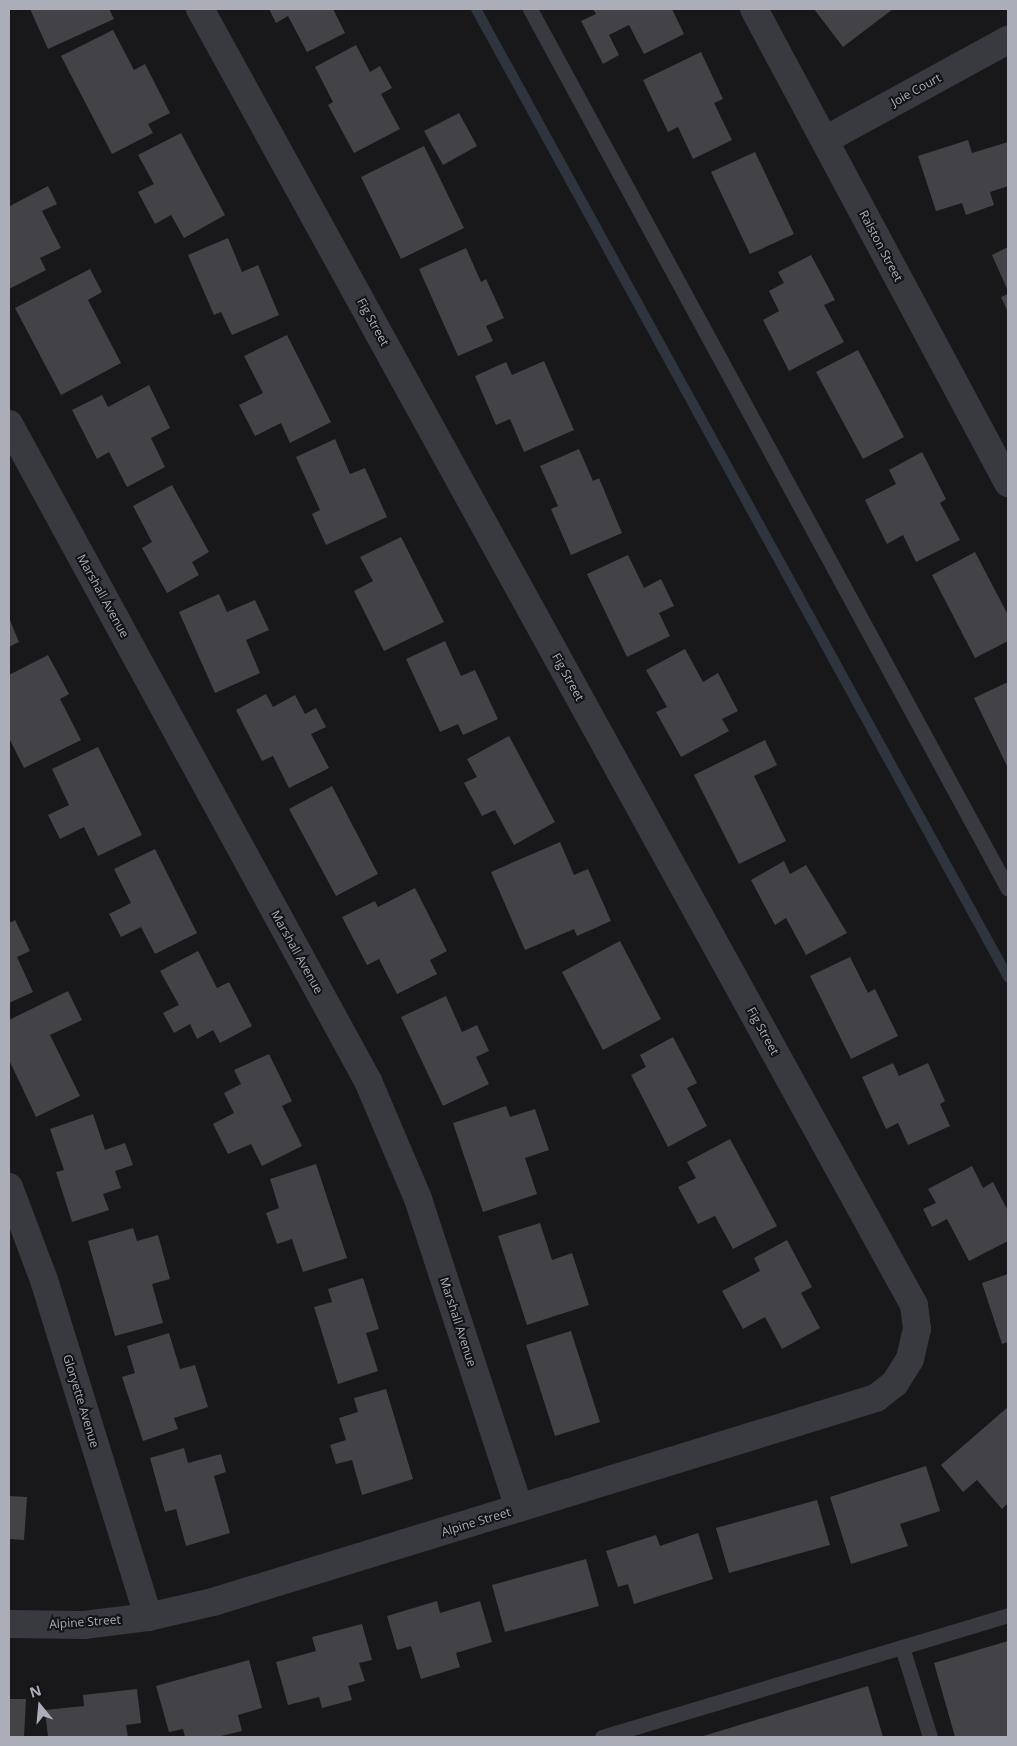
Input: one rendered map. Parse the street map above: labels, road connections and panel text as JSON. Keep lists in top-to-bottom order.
{
  "streets": {
    "street": [
      "Joie Court",
      "Ralston Street",
      "Fig Street",
      "Marshall Avenue",
      "Gloryette Avenue",
      "Alpine Street"
    ]
  },
  "crossings": [
    ["Joie Court", "Ralston Street"],
    ["Fig Street", "Alpine Street"],
    ["Marshall Avenue", "Alpine Street"],
    ["Gloryette Avenue", "Alpine Street"]
  ],
  "north": "top"
}
